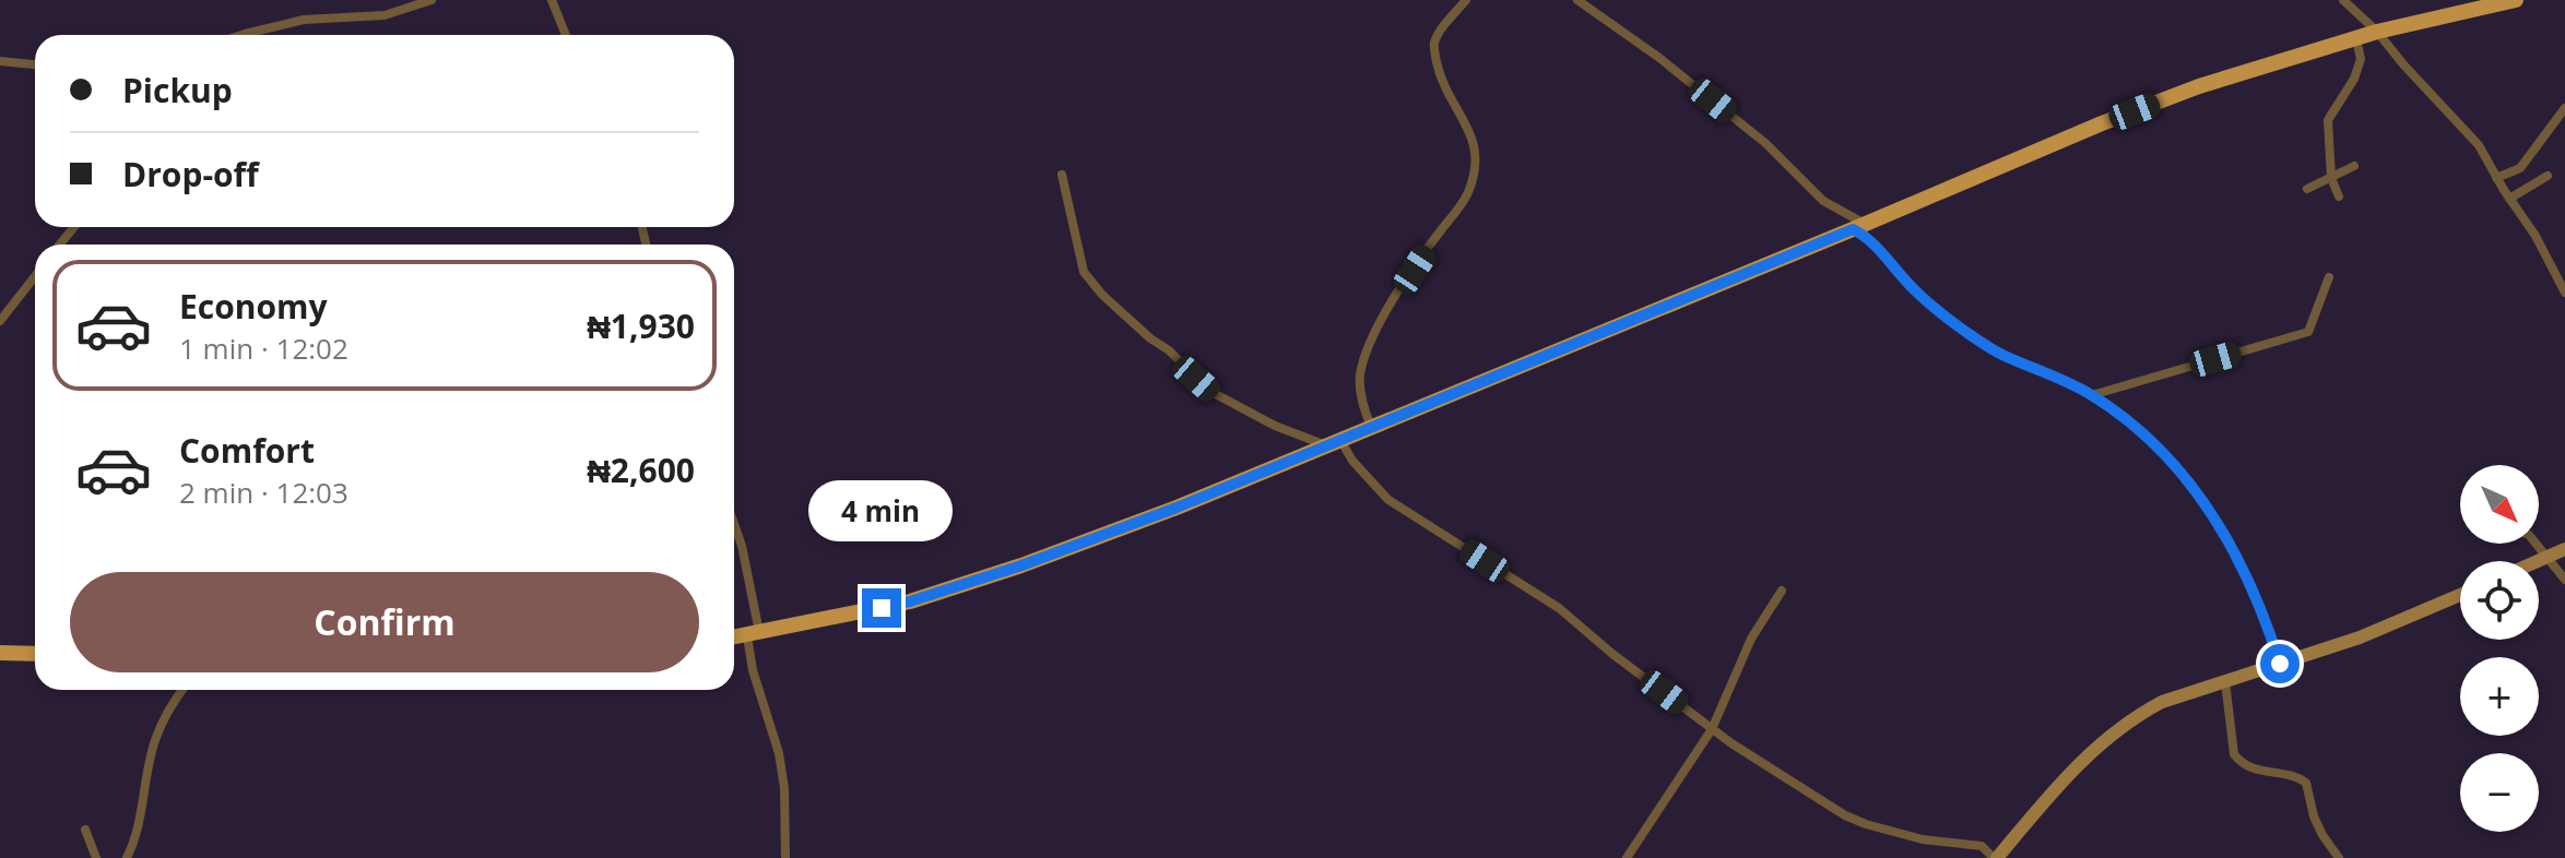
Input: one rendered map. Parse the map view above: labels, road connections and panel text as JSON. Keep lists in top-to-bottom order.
{
  "north": "bottom right",
  "page": {
    "banner": ["Pickup", "Drop-off"],
    "list": [
      {
        "name": "Economy",
        "note": "1 min · 12:02",
        "value": "₦1,930"
      },
      {
        "name": "Comfort",
        "note": "2 min · 12:03",
        "value": "₦2,600"
      }
    ],
    "map_buttons": ["+", "−"],
    "bubble": "4 min",
    "buttons": "Confirm"
  }
}
